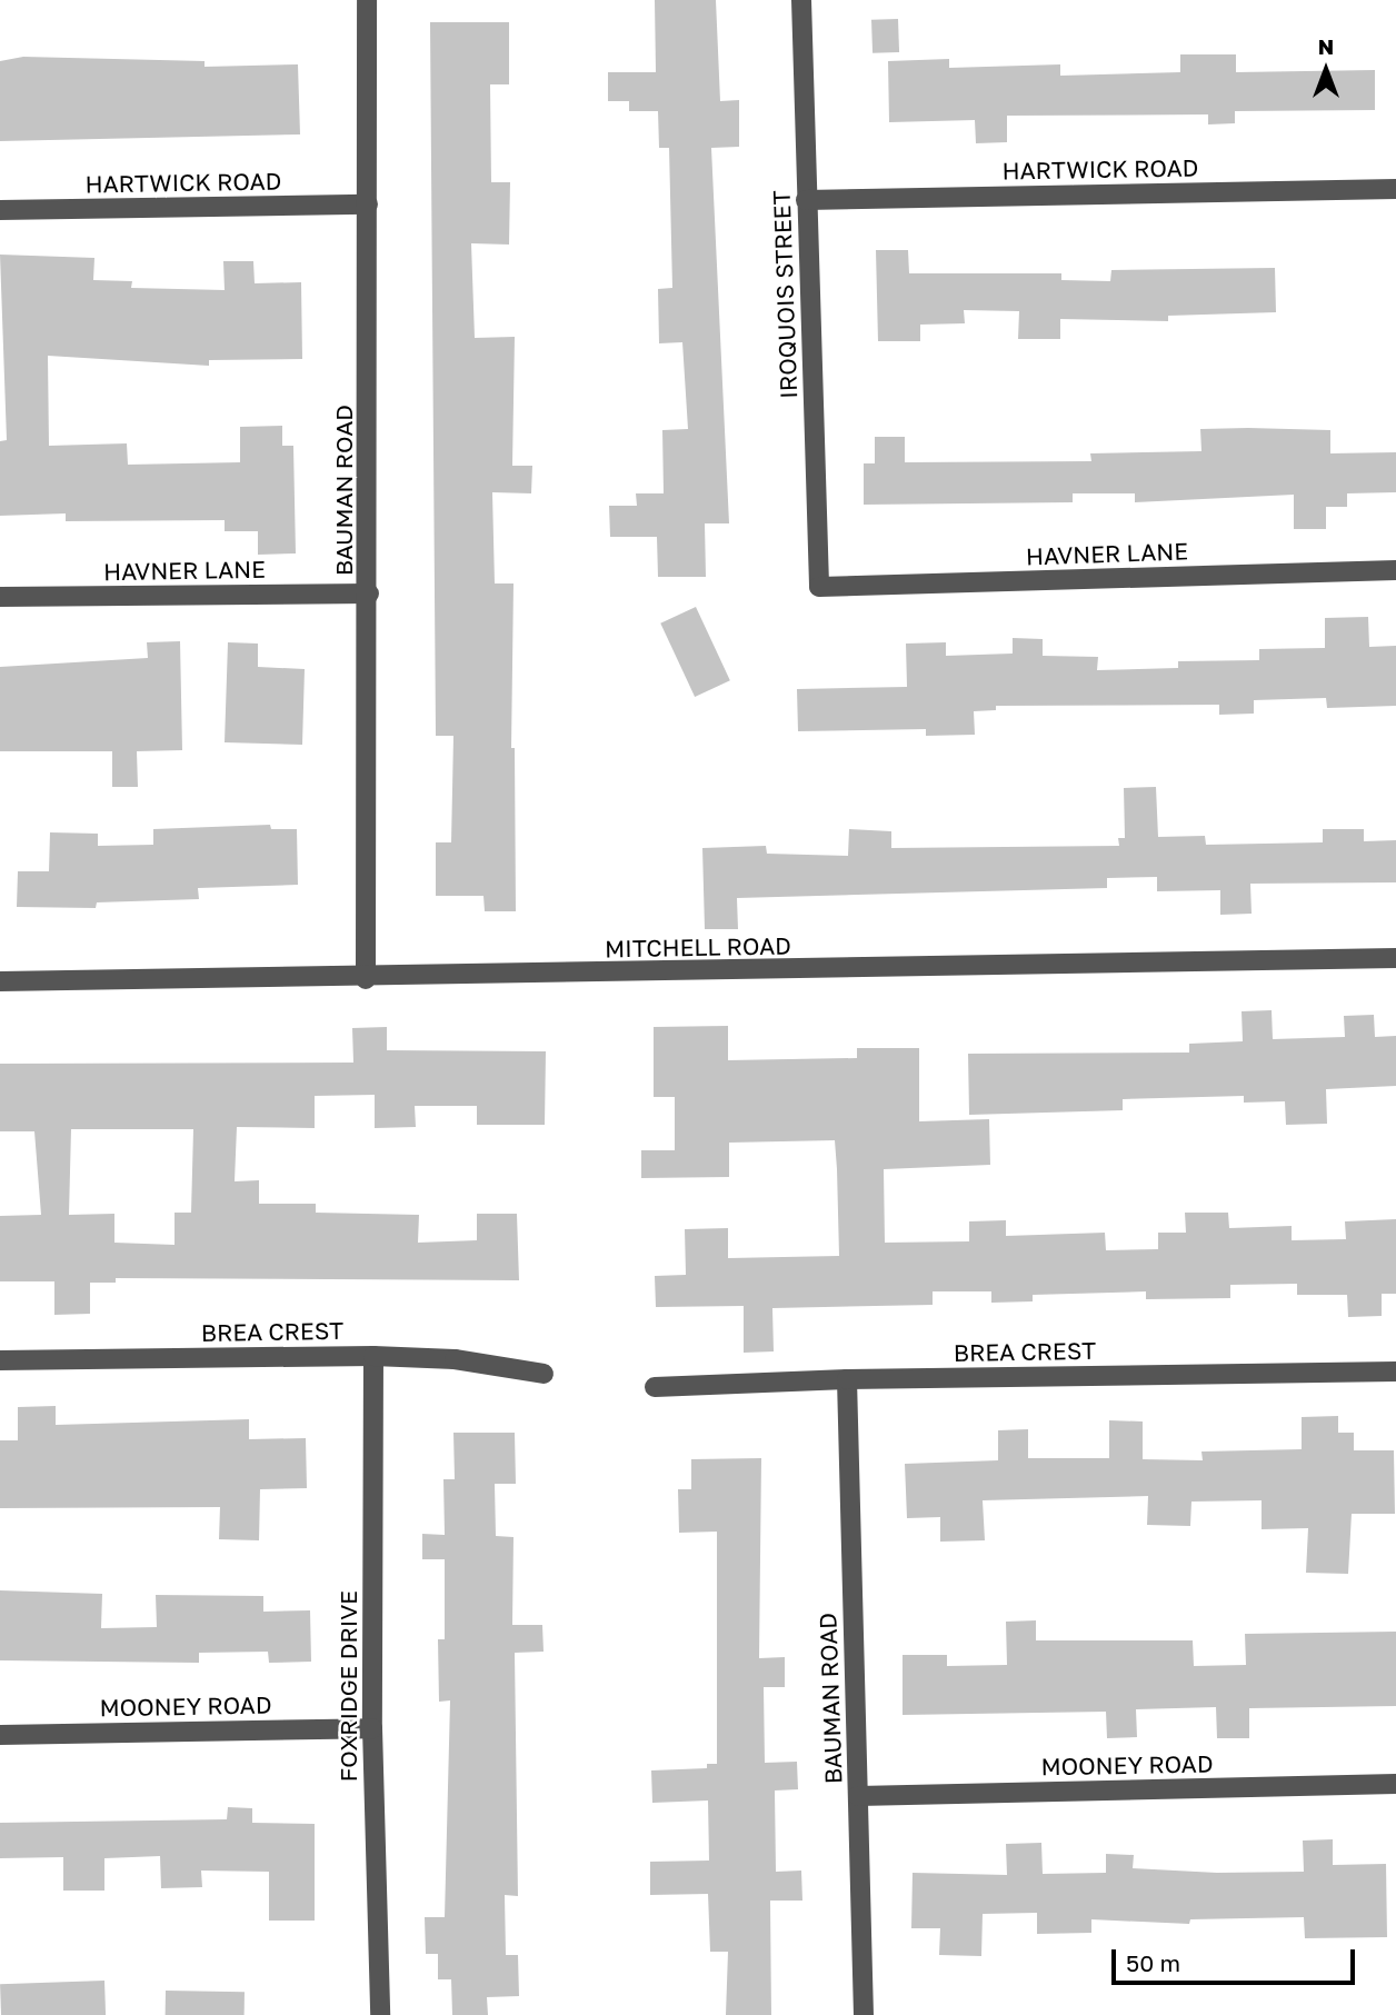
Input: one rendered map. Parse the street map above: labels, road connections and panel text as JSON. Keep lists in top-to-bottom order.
{
  "streets": {
    "street": [
      "HARTWICK ROAD",
      "IROQUOIS STREET",
      "BAUMAN ROAD",
      "HAVNER LANE",
      "MITCHELL ROAD",
      "BREA CREST",
      "FOXRIDGE DRIVE",
      "MOONEY ROAD"
    ]
  },
  "crossings": [
    ["HARTWICK ROAD", "IROQUOIS STREET"],
    ["HARTWICK ROAD", "BAUMAN ROAD"],
    ["IROQUOIS STREET", "HAVNER LANE"],
    ["BAUMAN ROAD", "HAVNER LANE"],
    ["BAUMAN ROAD", "MITCHELL ROAD"],
    ["BAUMAN ROAD", "BREA CREST"],
    ["BAUMAN ROAD", "MOONEY ROAD"],
    ["BREA CREST", "FOXRIDGE DRIVE"],
    ["FOXRIDGE DRIVE", "MOONEY ROAD"]
  ],
  "scale_bar": "50 m",
  "north": "top"
}
